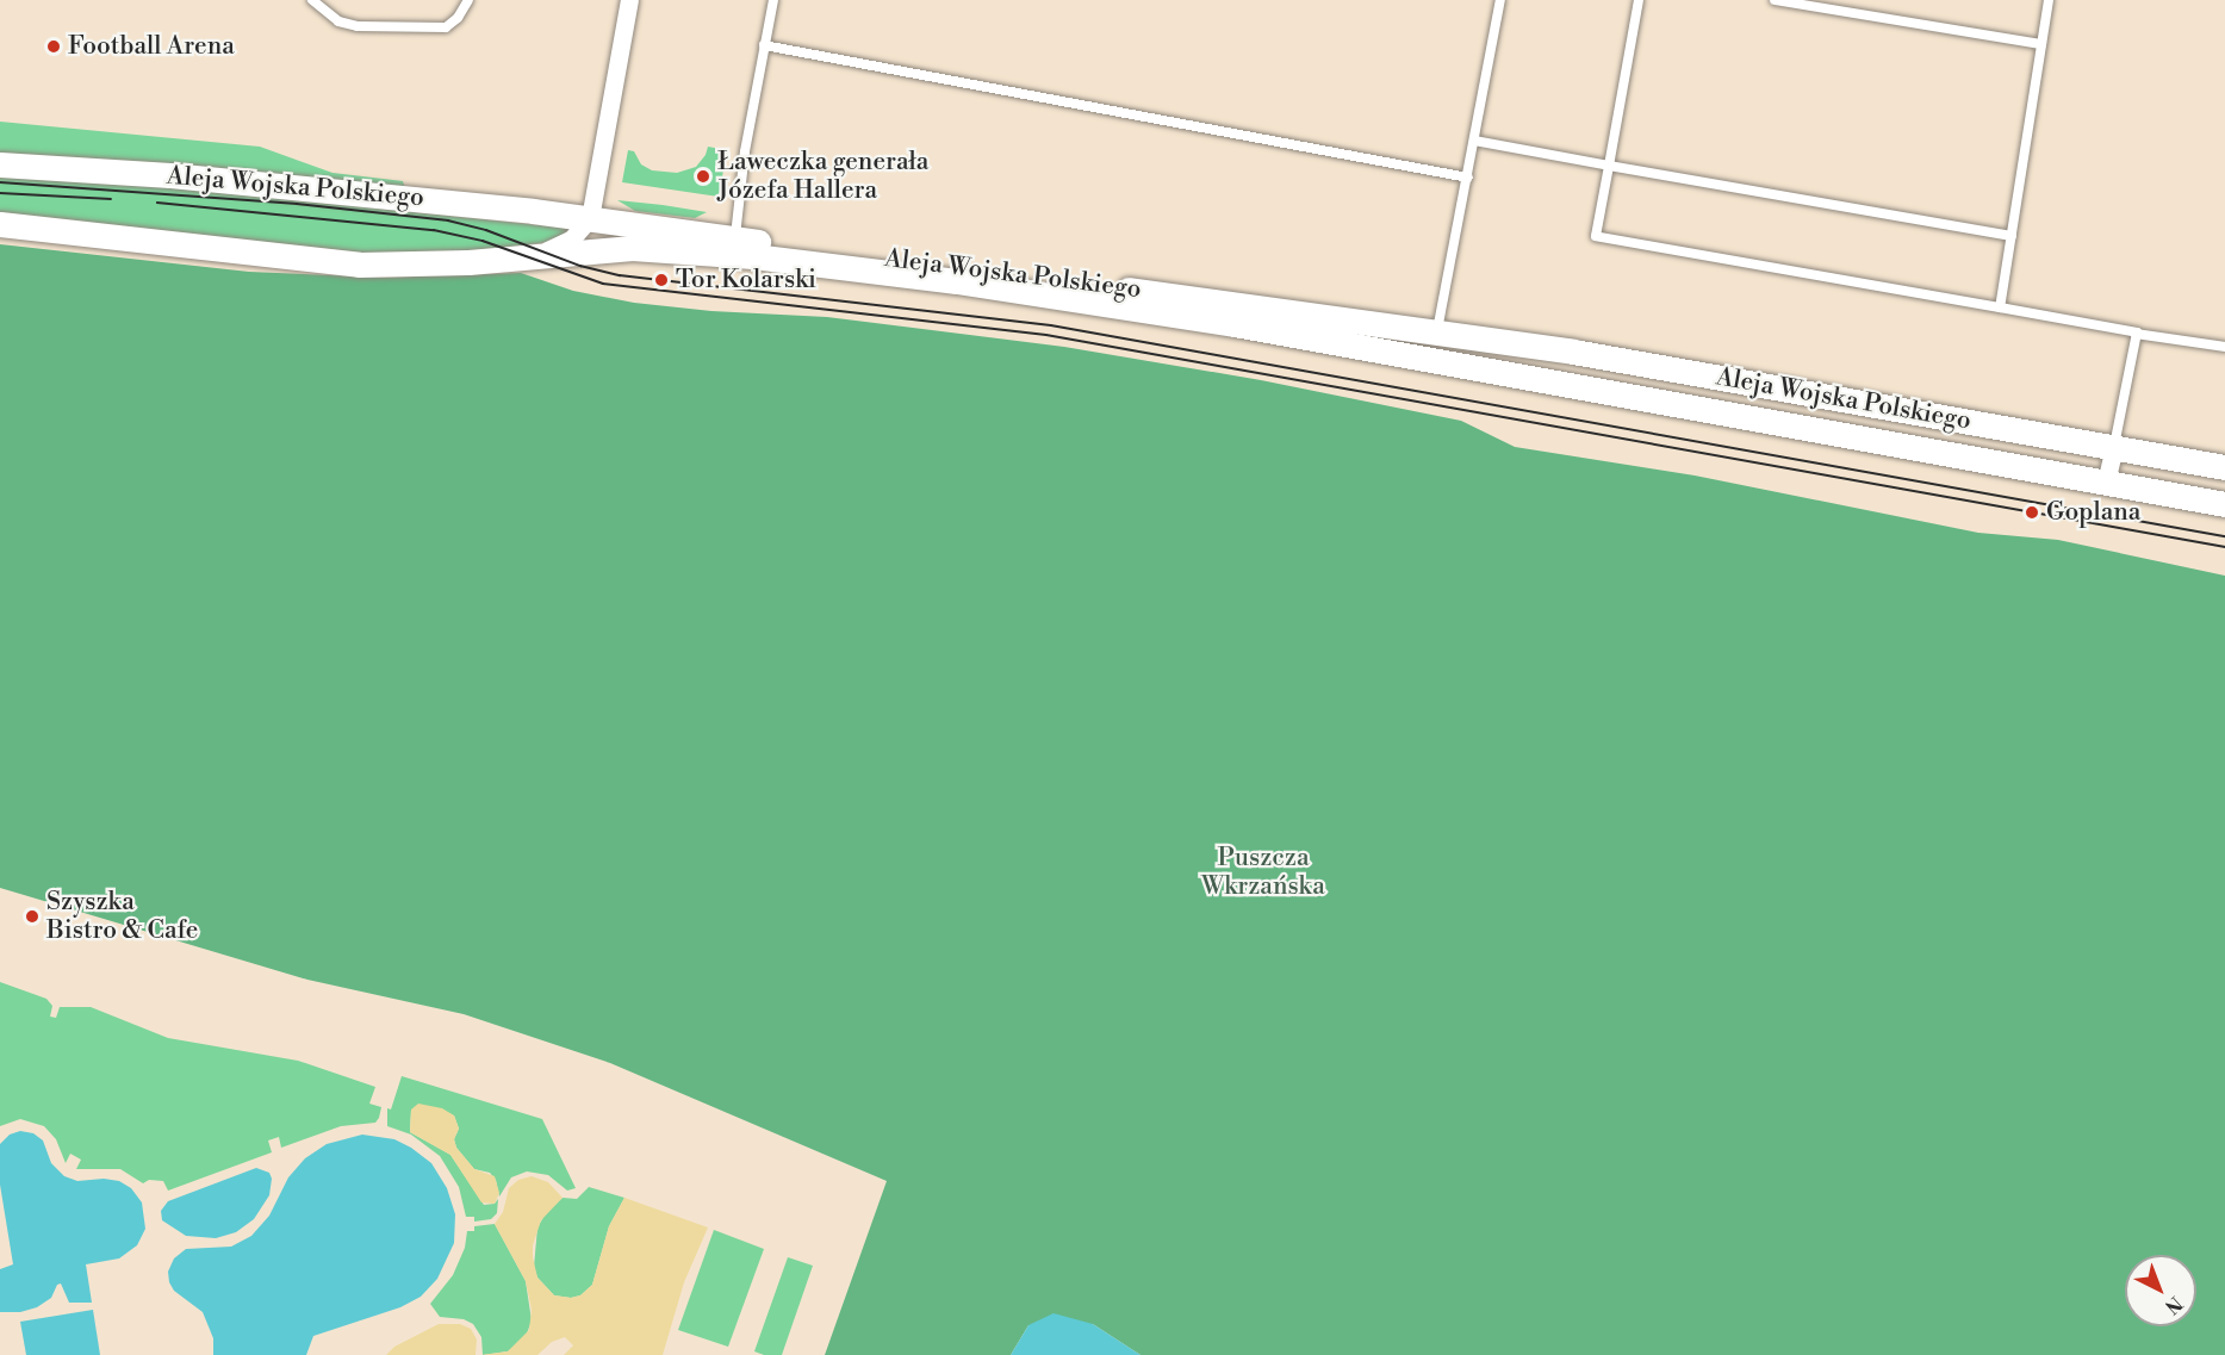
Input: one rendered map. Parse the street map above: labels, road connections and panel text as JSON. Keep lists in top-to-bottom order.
{
  "streets": {
    "main road": ["Aleja Wojska Polskiego"]
  },
  "parks": ["Puszcza Wkrzańska"],
  "places": [
    "Football Arena",
    "Ławeczka generała Józefa Hallera",
    "Tor Kolarski",
    "Goplana",
    "Szyszka Bistro & Cafe"
  ],
  "north": "bottom right"
}
